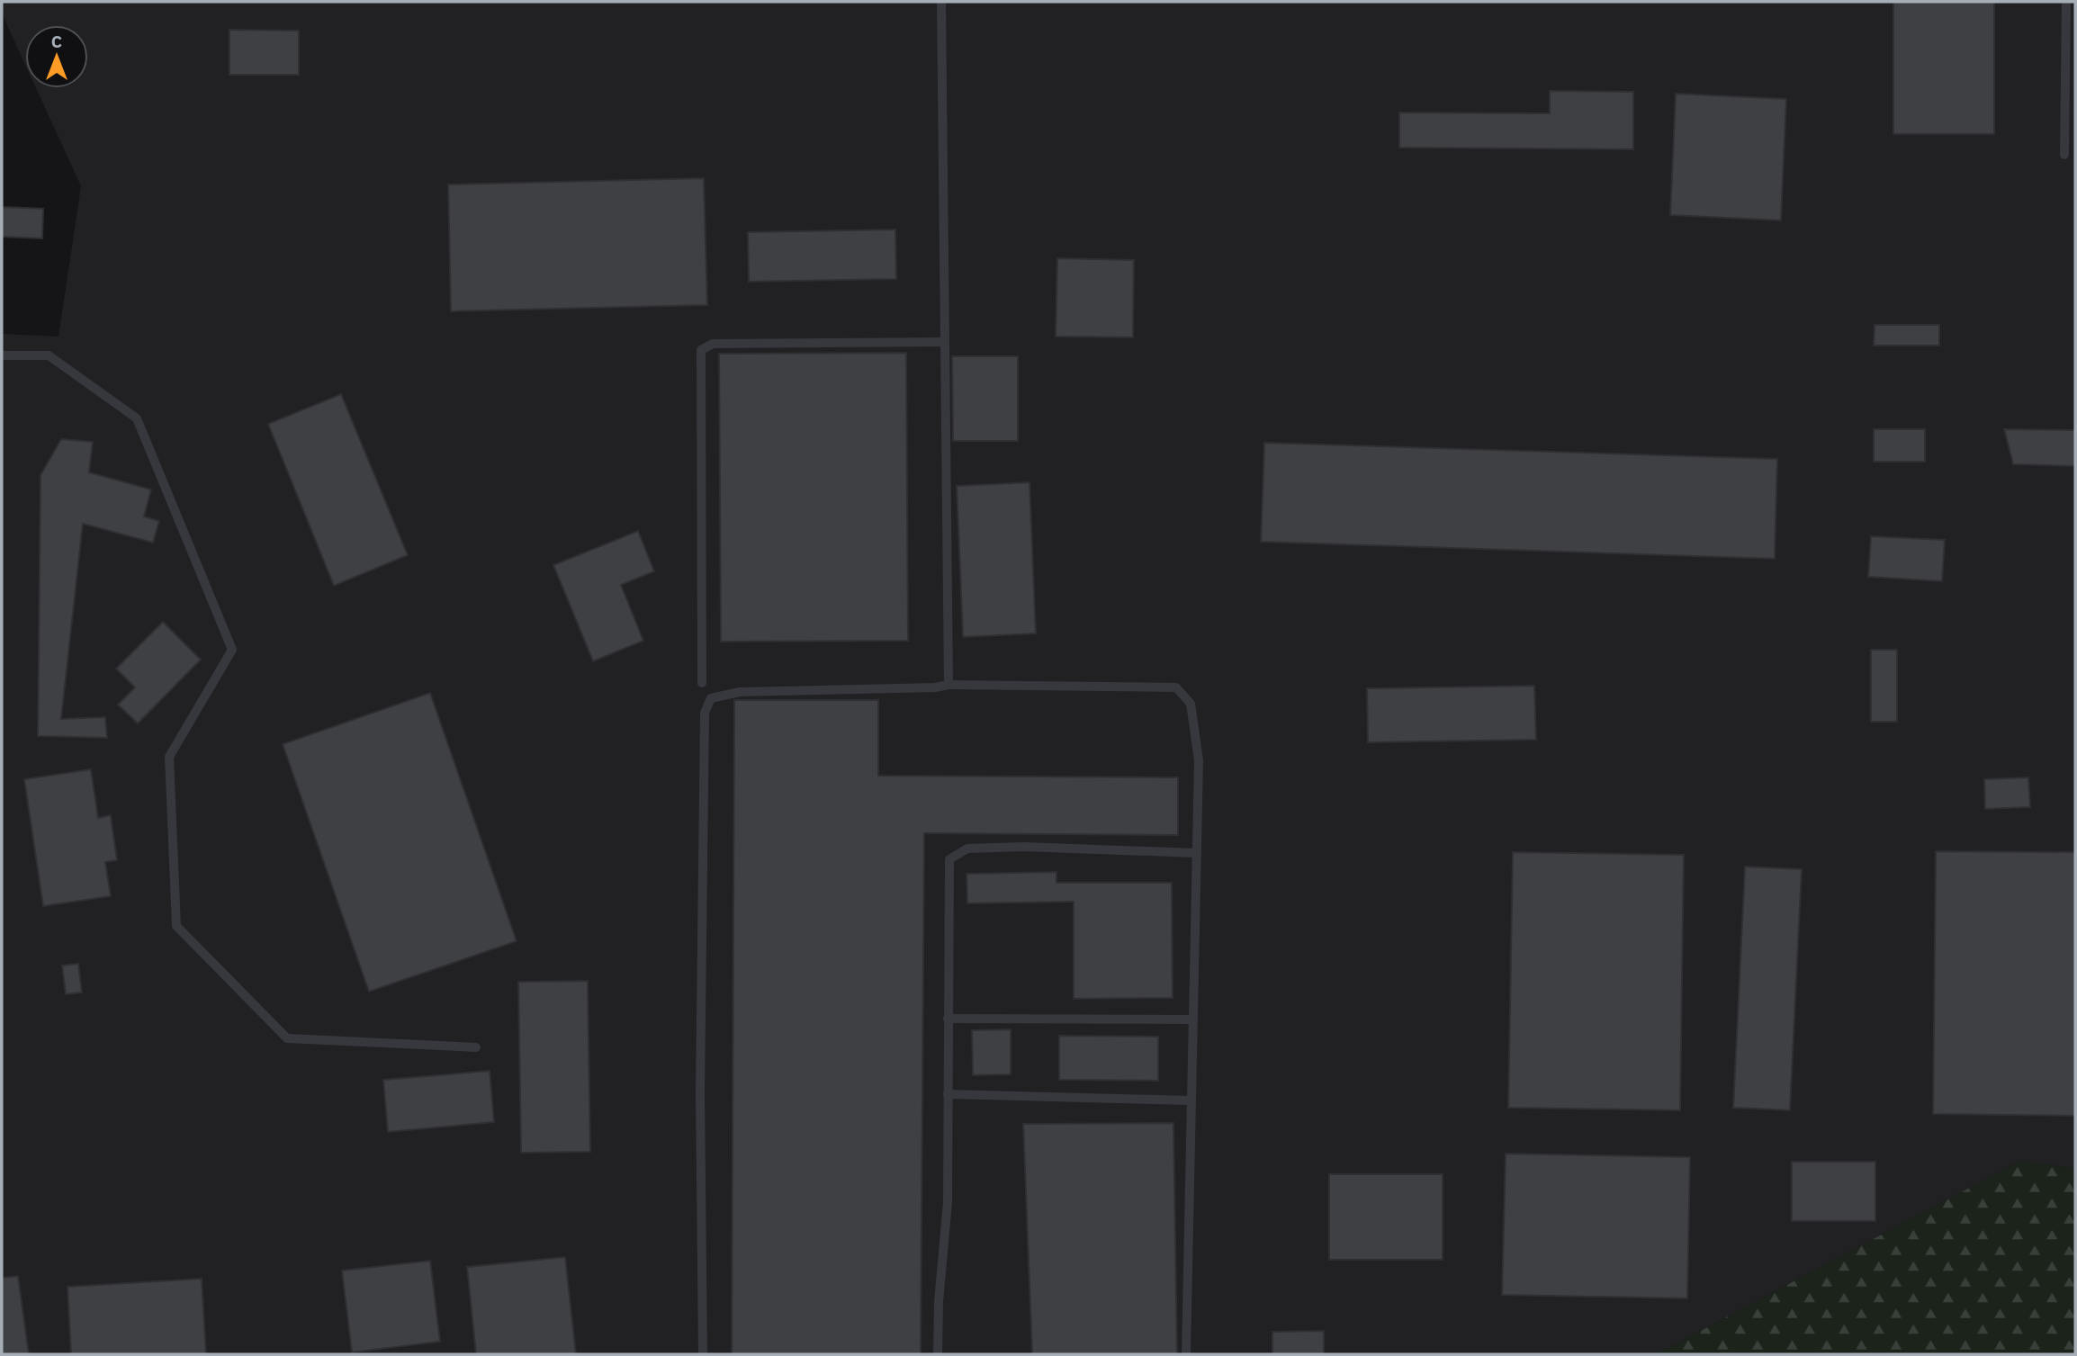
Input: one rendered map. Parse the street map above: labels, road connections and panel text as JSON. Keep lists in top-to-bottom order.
{
  "north": "top"
}
